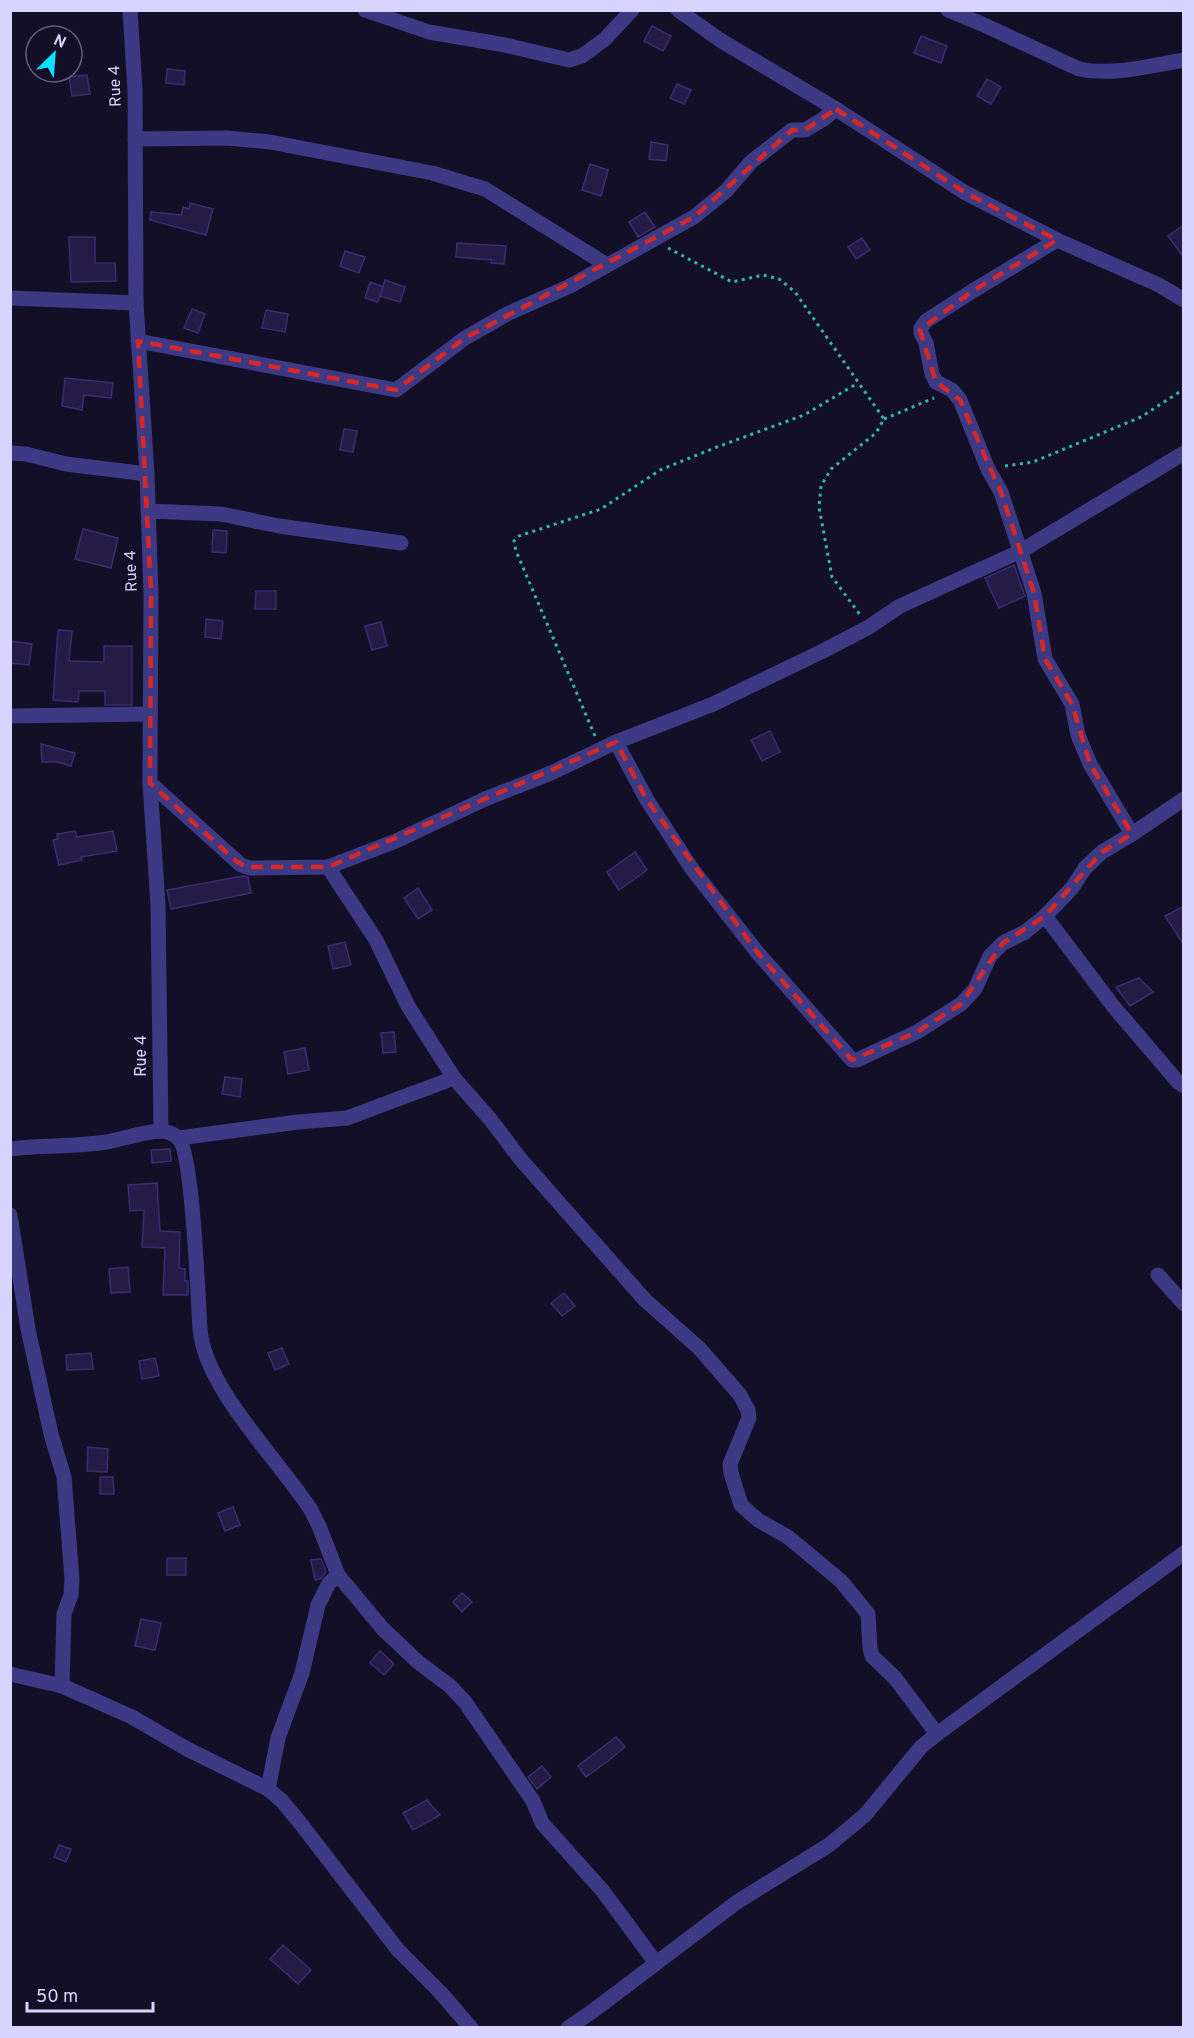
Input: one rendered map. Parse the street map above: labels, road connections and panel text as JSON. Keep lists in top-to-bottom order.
{
  "streets": {
    "street": ["Rue 4"]
  },
  "scale_bar": "50 m",
  "north": "top right"
}
